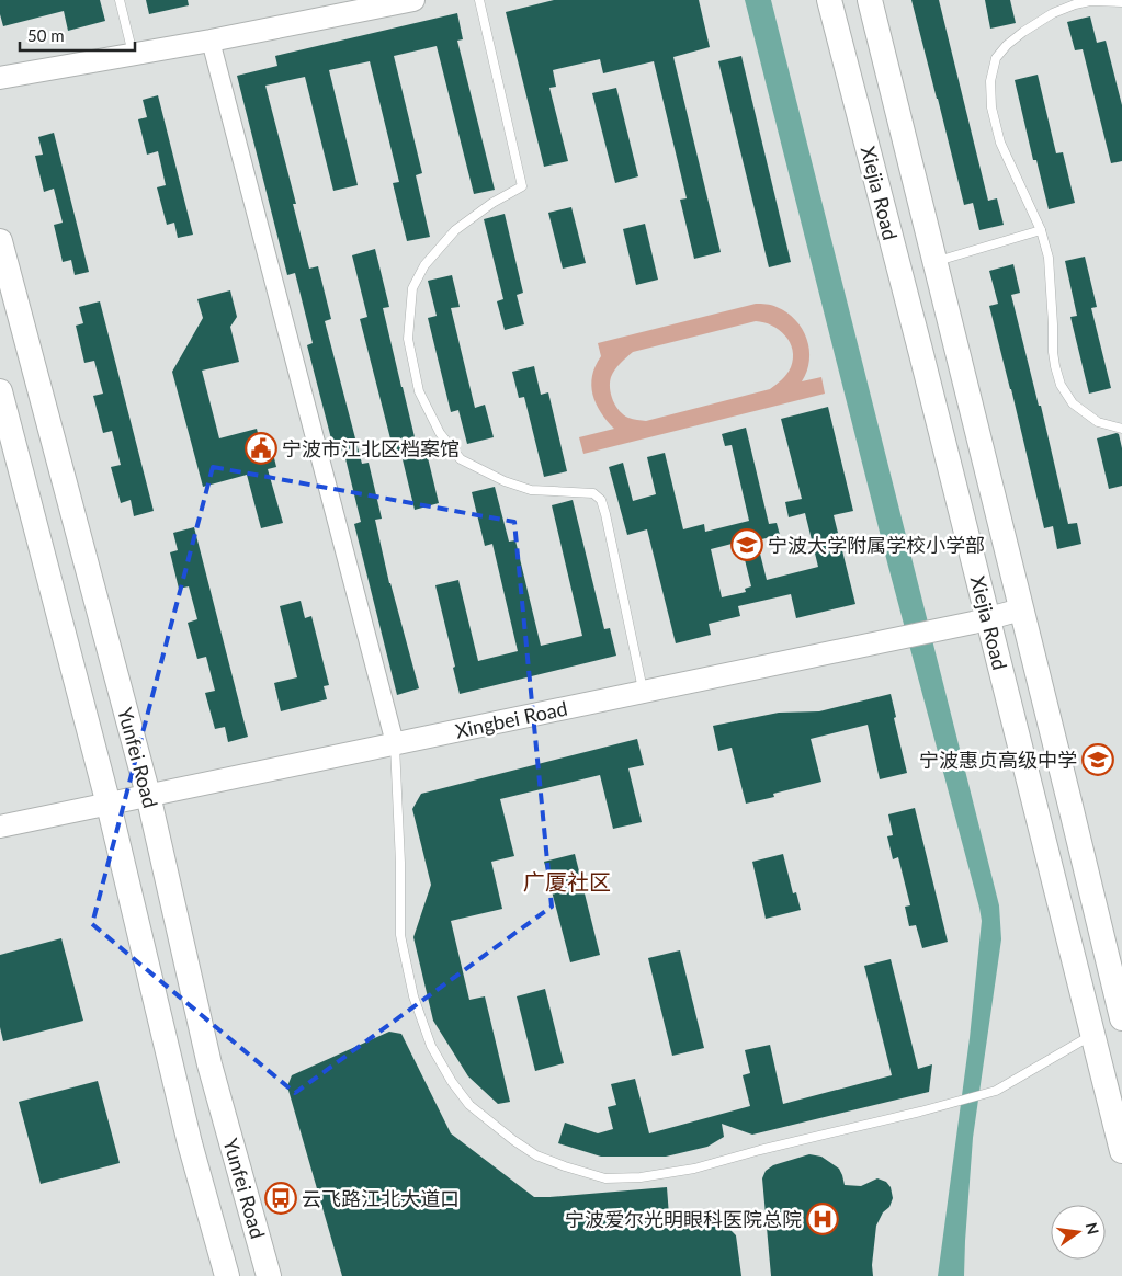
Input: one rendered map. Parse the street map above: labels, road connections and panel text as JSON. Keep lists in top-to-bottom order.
{
  "streets": {
    "main road": ["Xiejia Road", "Yunfei Road"],
    "street": ["Xingbei Road"]
  },
  "crossings": [
    ["Xiejia Road", "Xingbei Road"],
    ["Xingbei Road", "Yunfei Road"]
  ],
  "districts": ["广厦社区"],
  "places": {
    "public building": ["宁波市江北区档案馆"],
    "school or university": ["宁波大学附属学校小学部", "宁波惠贞高级中学"],
    "bus stop": ["云飞路江北大道口"],
    "hospital": ["宁波爱尔光明眼科医院总院"]
  },
  "scale_bar": "50 m",
  "north": "right"
}
